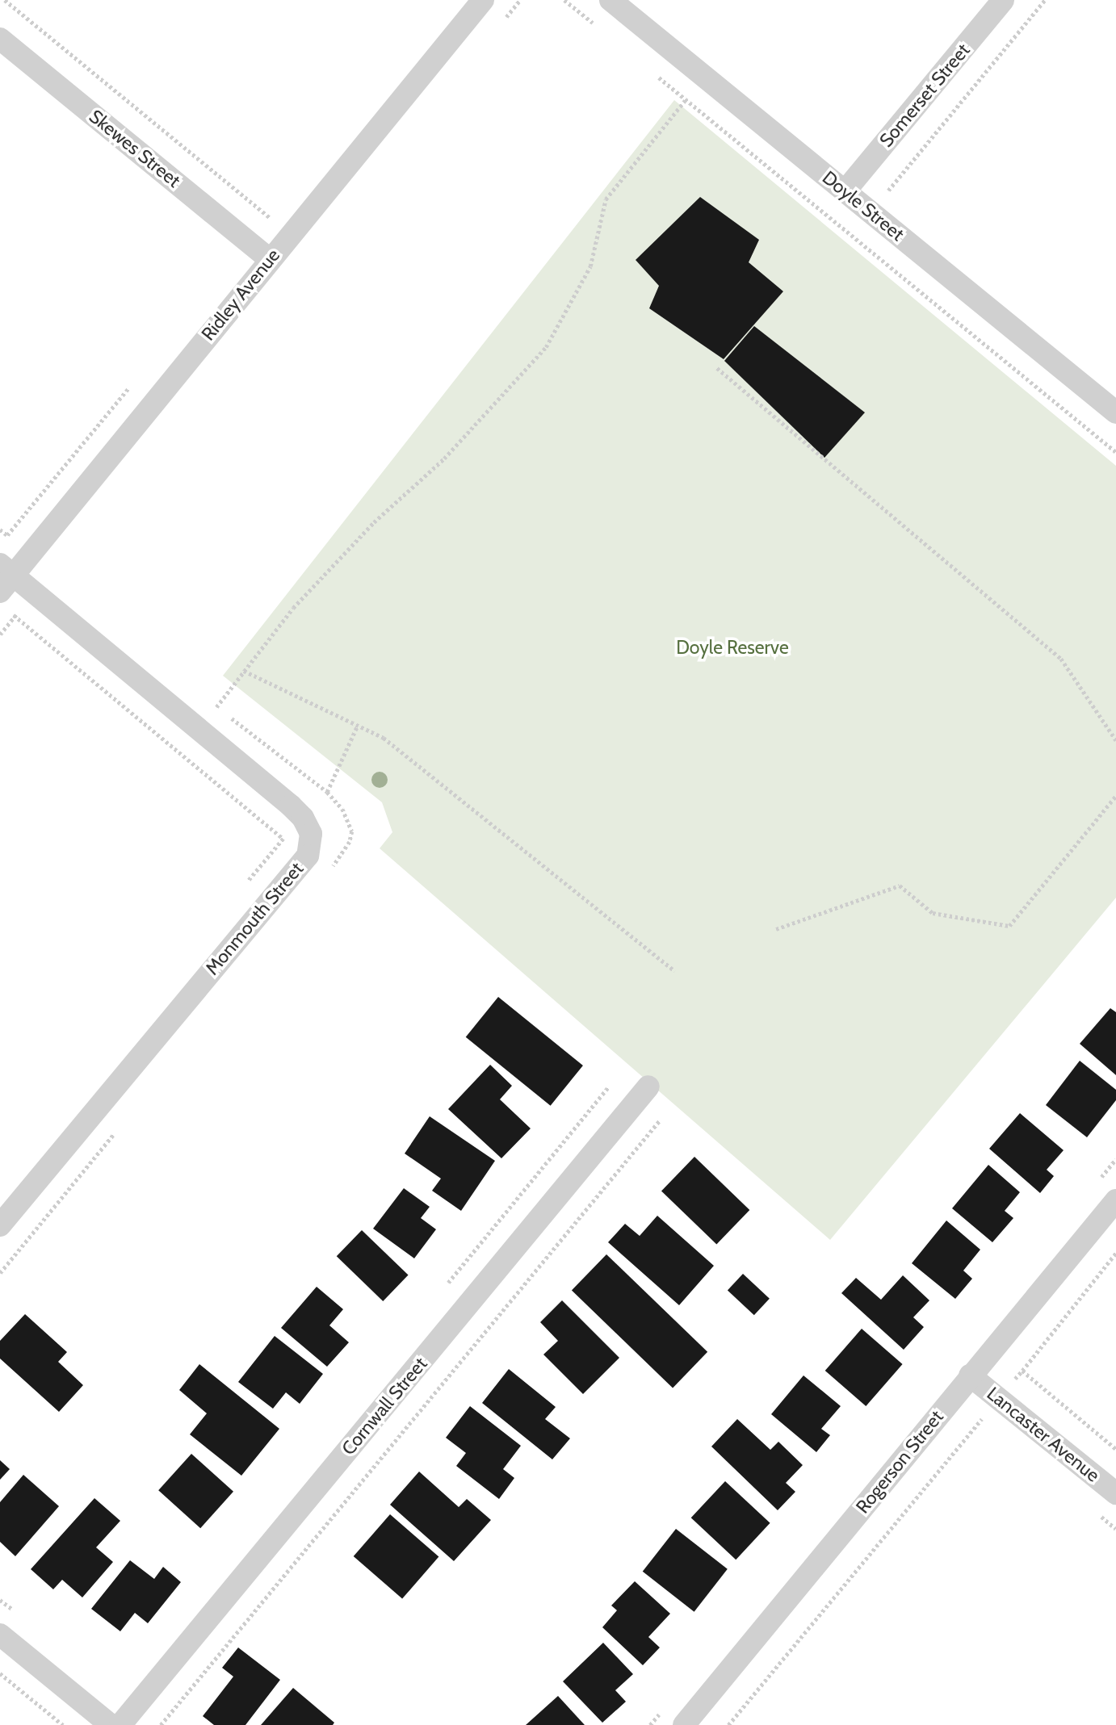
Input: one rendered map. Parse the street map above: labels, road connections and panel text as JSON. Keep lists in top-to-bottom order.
{
  "streets": {
    "street": [
      "Somerset Street",
      "Skewes Street",
      "Doyle Street",
      "Ridley Avenue",
      "Monmouth Street",
      "Cornwall Street",
      "Lancaster Avenue",
      "Rogerson Street"
    ]
  },
  "crossings": [
    ["Somerset Street", "Doyle Street"],
    ["Skewes Street", "Ridley Avenue"],
    ["Ridley Avenue", "Monmouth Street"],
    ["Lancaster Avenue", "Rogerson Street"]
  ],
  "parks": ["Doyle Reserve"]
}
